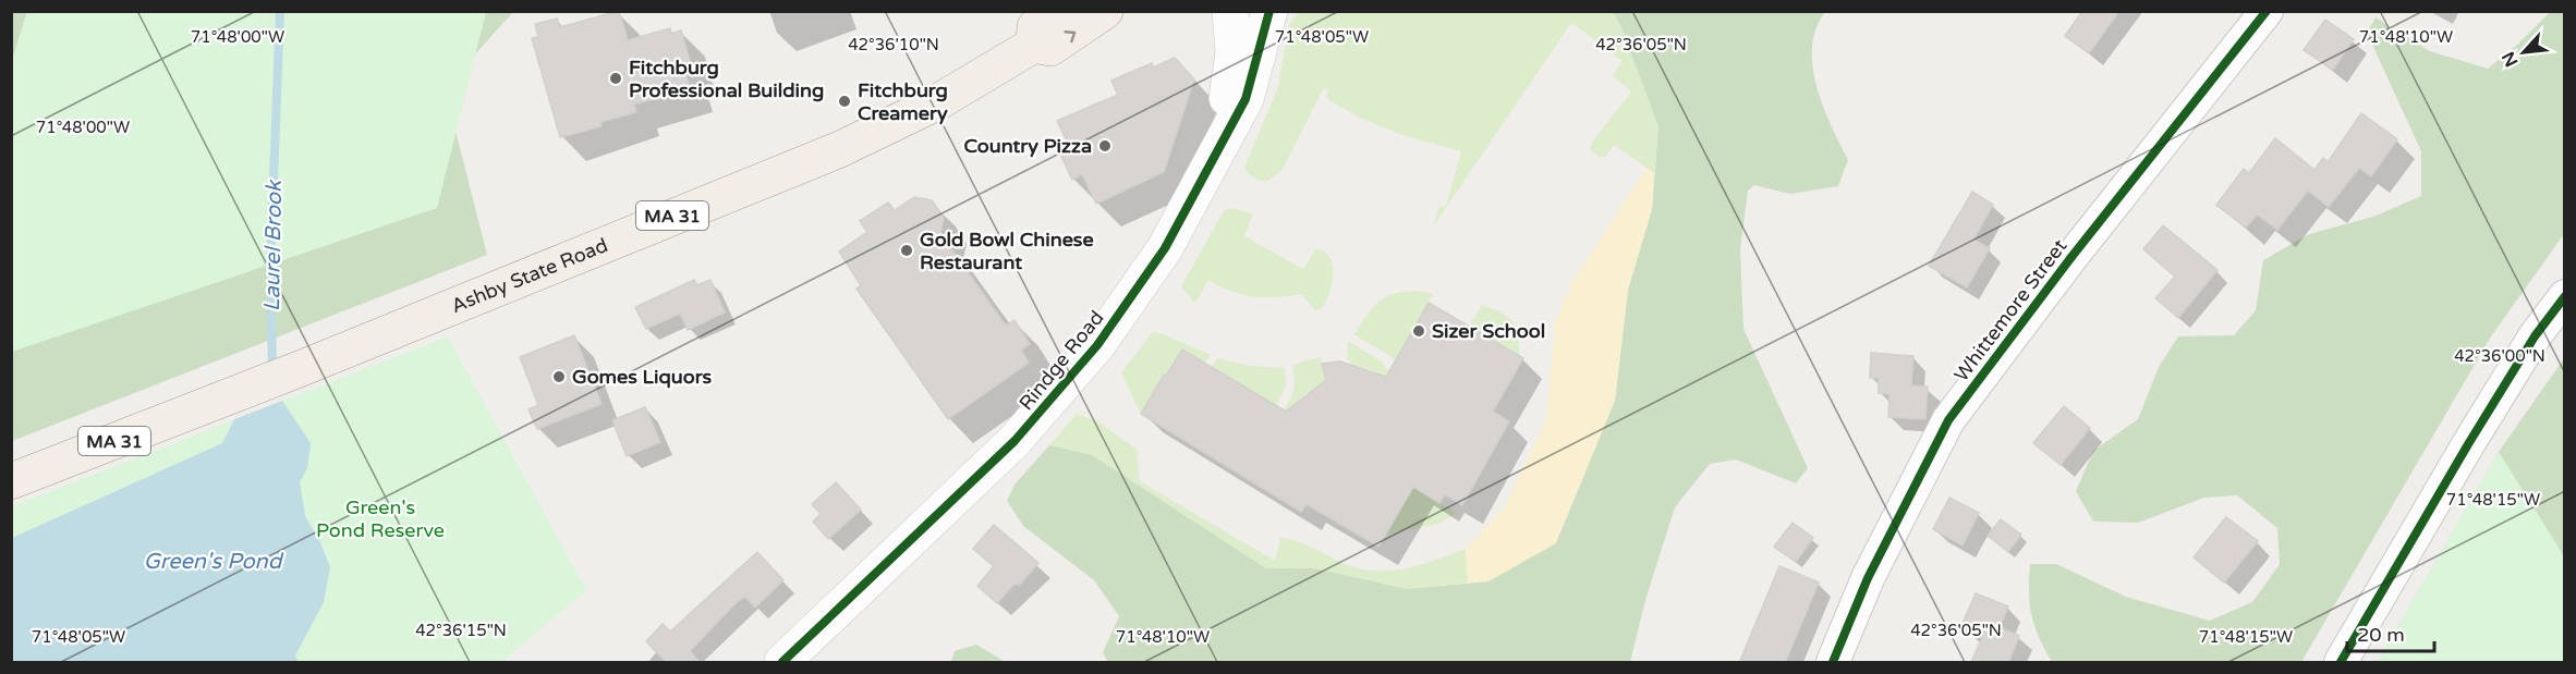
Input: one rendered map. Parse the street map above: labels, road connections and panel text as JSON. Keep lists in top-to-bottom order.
{
  "streets": {
    "main road": ["MA 31", "Ashby State Road"],
    "street": ["Whittemore Street", "Rindge Road"]
  },
  "water": ["Laurel Brook", "Green's Pond"],
  "parks": ["Green's Pond Reserve"],
  "places": [
    "Fitchburg Professional Building",
    "Fitchburg Creamery",
    "Country Pizza",
    "Gold Bowl Chinese Restaurant",
    "Sizer School",
    "Gomes Liquors"
  ],
  "scale_bar": "20 m",
  "north": "bottom left",
  "coordinates": [
    "71°48'00\"W",
    "71°48'05\"W",
    "71°48'10\"W",
    "42°36'10\"N",
    "42°36'05\"N",
    "42°36'00\"N",
    "71°48'15\"W",
    "42°36'15\"N"
  ]
}
